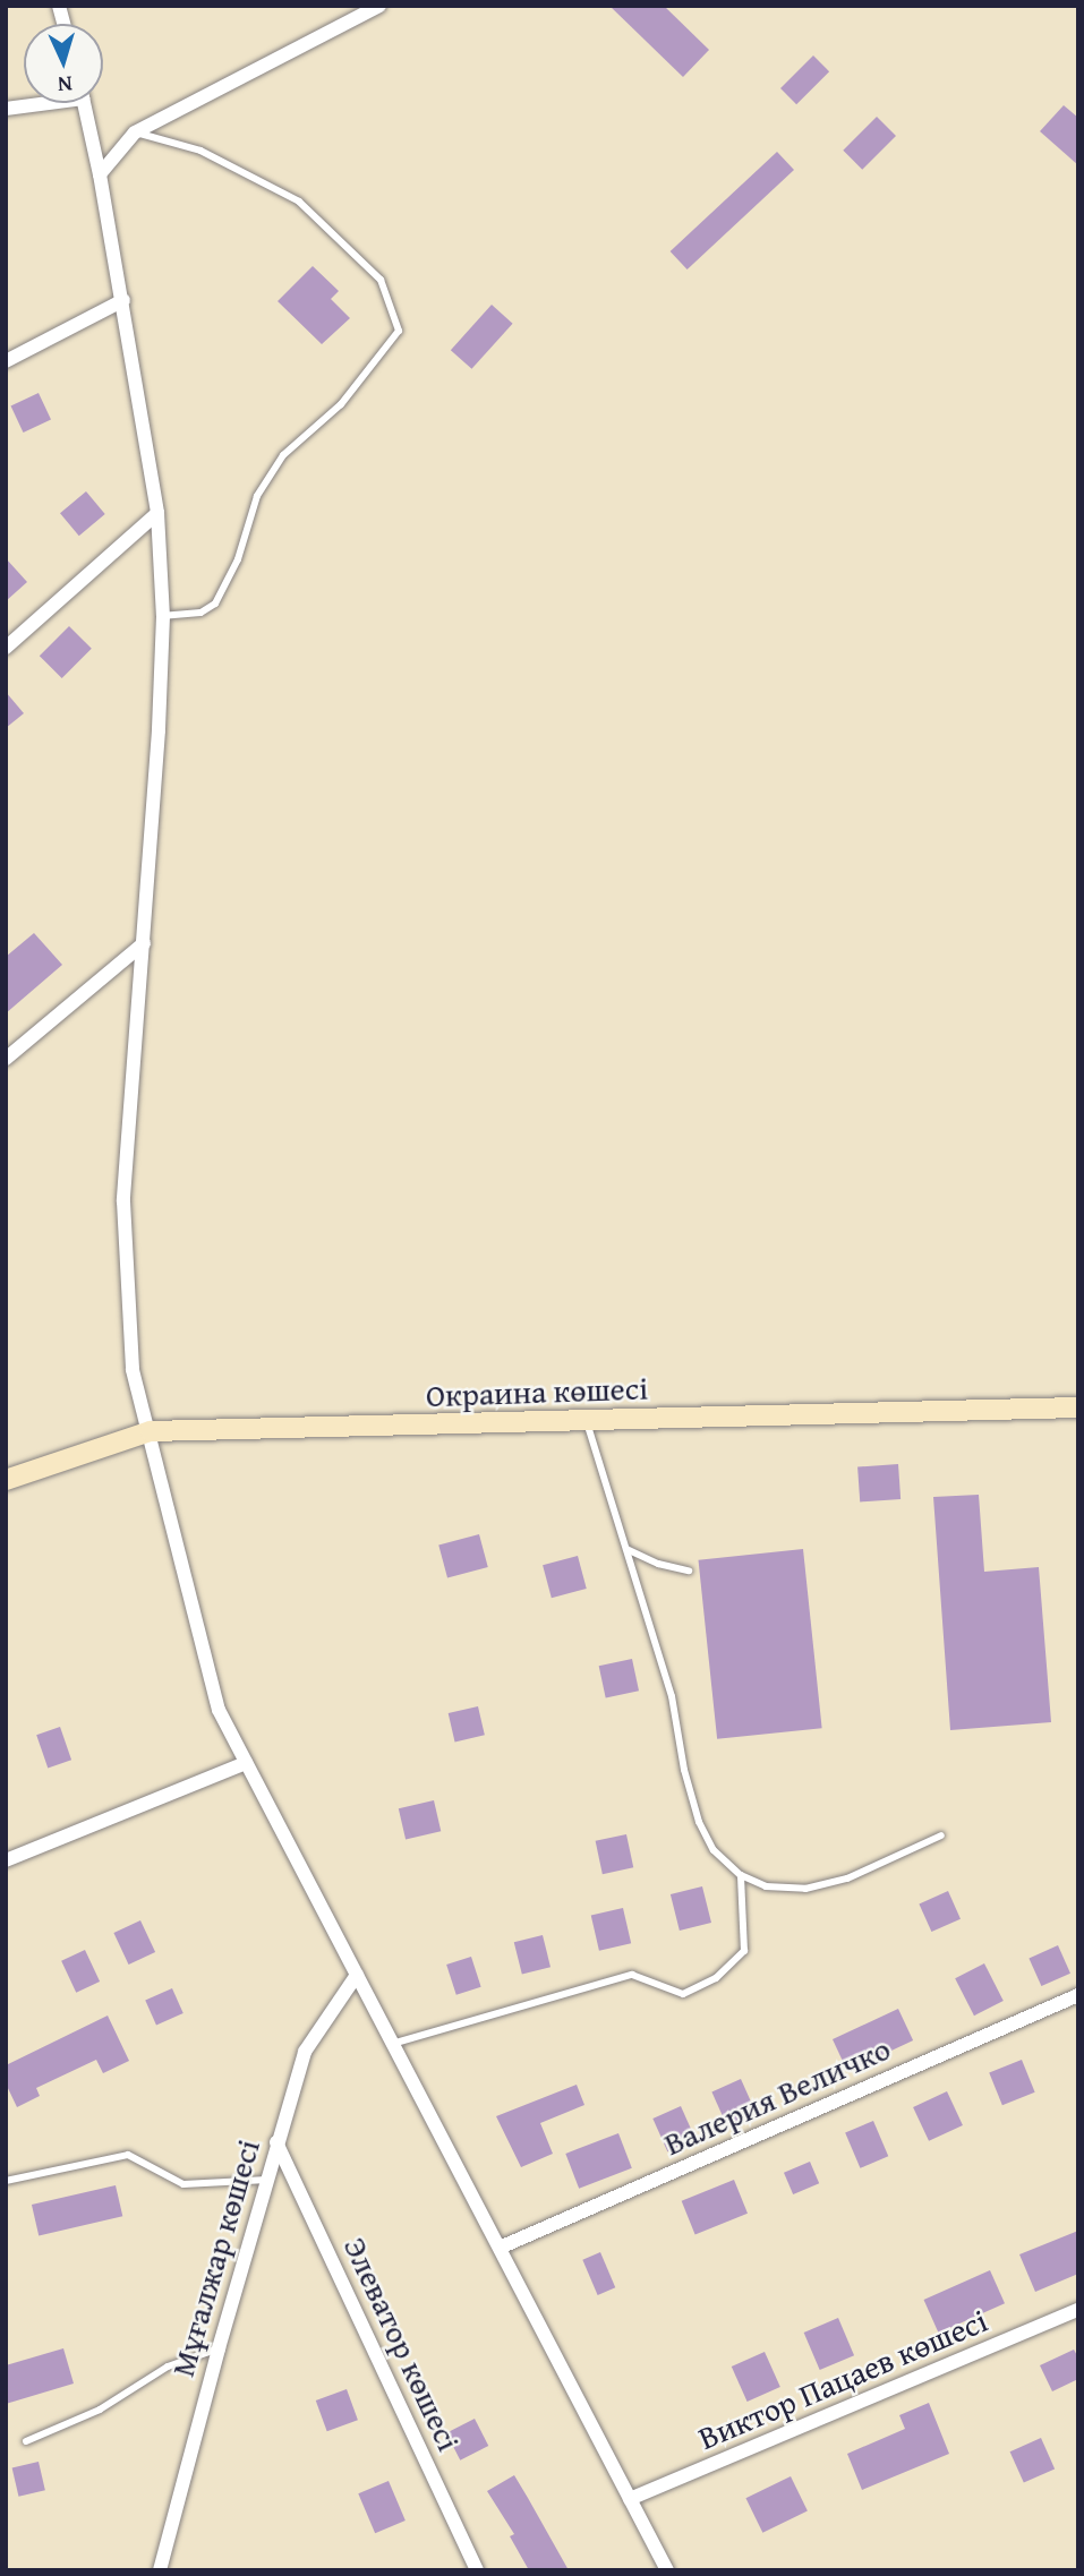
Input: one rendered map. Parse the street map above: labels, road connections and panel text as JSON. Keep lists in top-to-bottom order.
{
  "streets": {
    "street": [
      "Окраина көшесі",
      "Валерия Величко",
      "Мұғалжар көшесі",
      "Элеватор көшесі",
      "Виктор Пацаев көшесі"
    ]
  },
  "crossings": [
    ["Мұғалжар көшесі", "Элеватор көшесі"]
  ],
  "north": "bottom"
}
